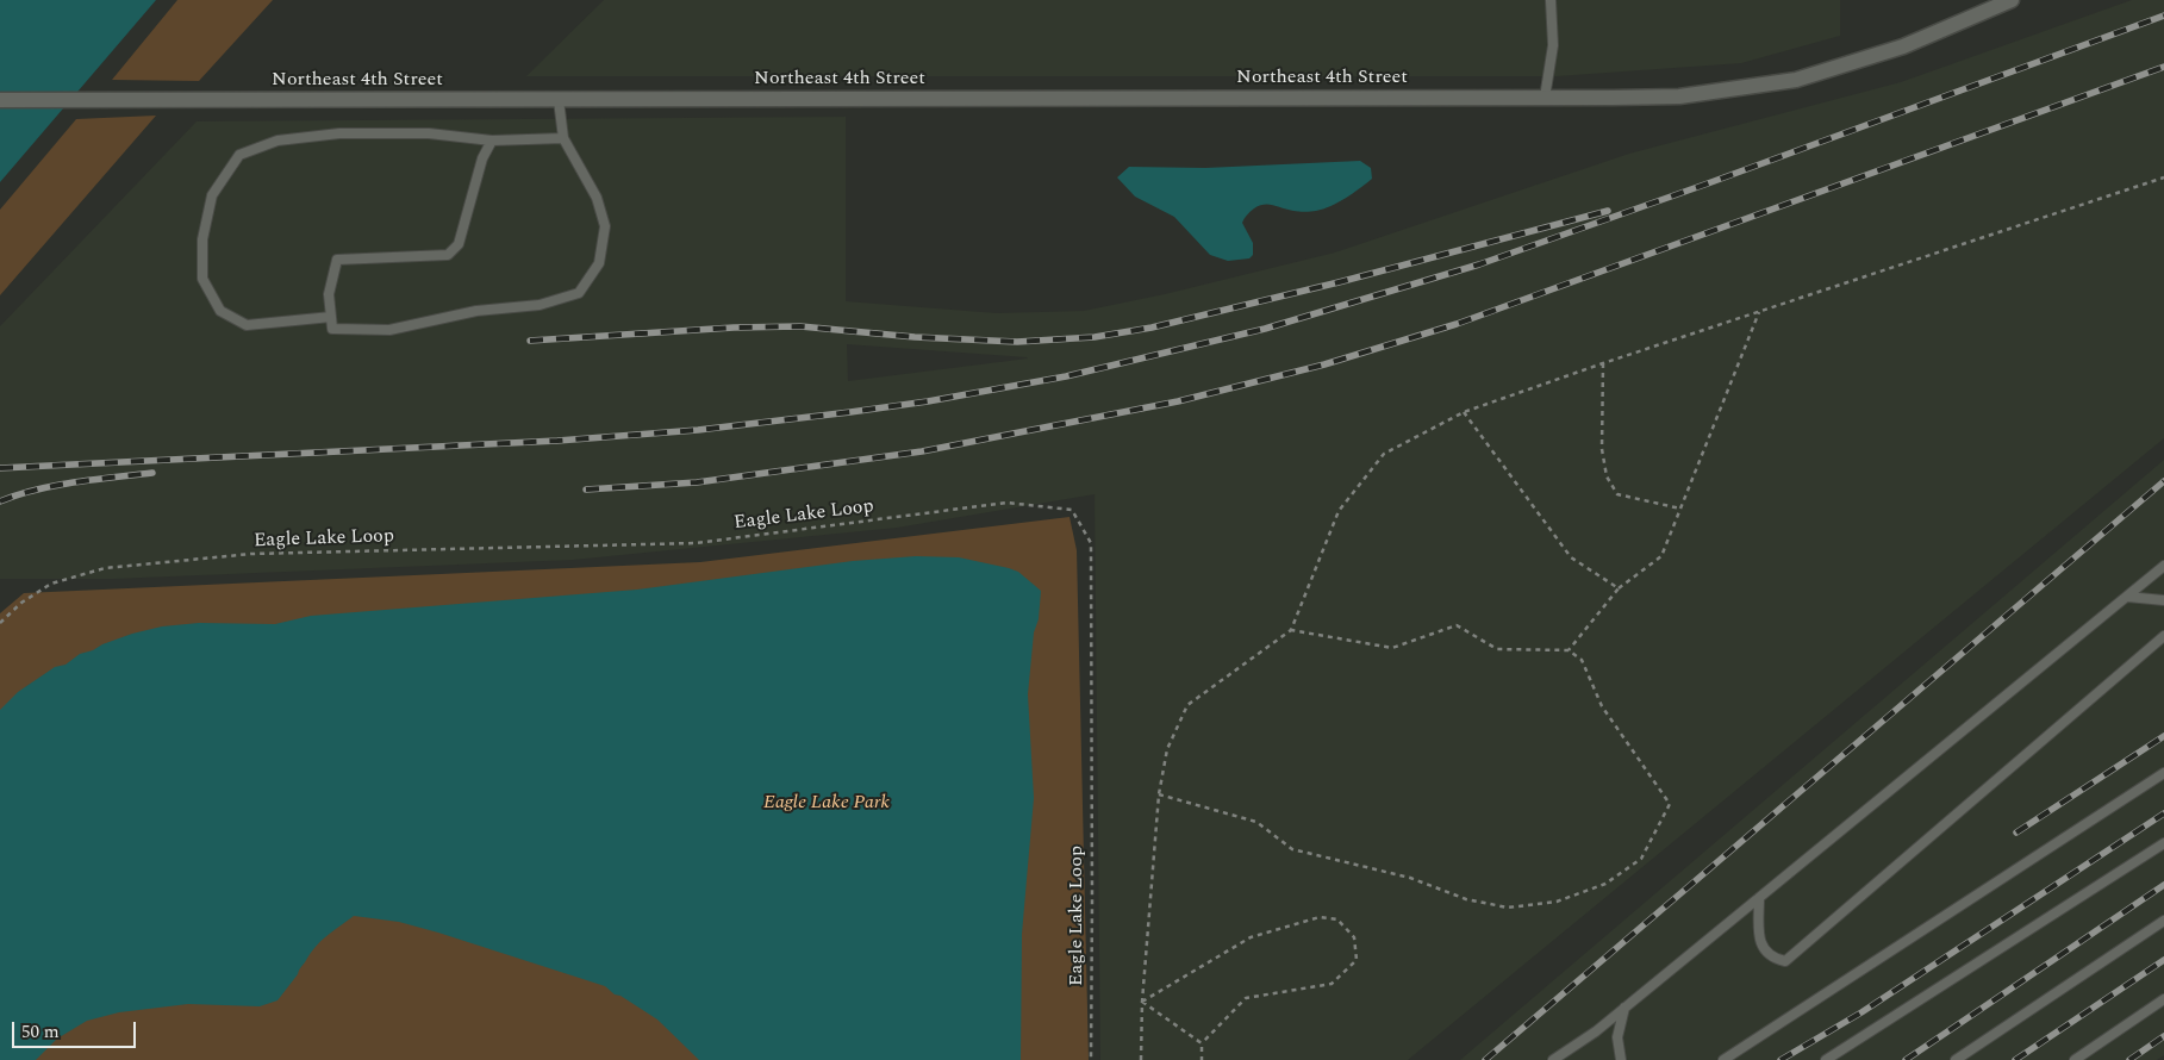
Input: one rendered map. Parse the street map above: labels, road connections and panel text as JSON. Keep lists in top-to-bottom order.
{
  "streets": {
    "street": ["Northeast 4th Street"],
    "path": ["Eagle Lake Loop"]
  },
  "parks": ["Eagle Lake Park"],
  "scale_bar": "50 m"
}
